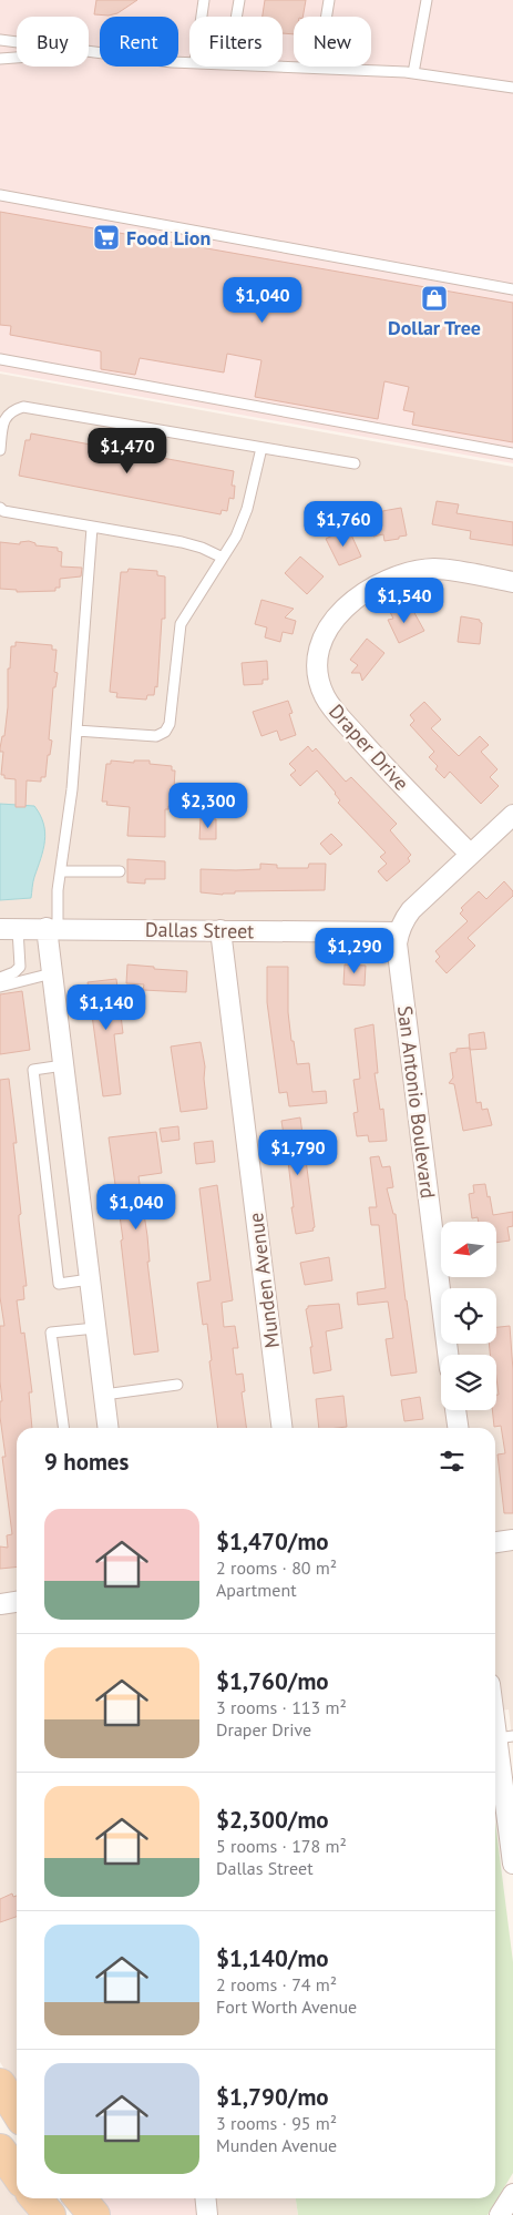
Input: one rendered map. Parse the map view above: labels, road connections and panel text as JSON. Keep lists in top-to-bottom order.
{
  "streets": {
    "street": [
      "Draper Drive",
      "Dallas Street",
      "San Antonio Boulevard",
      "Munden Avenue"
    ]
  },
  "crossings": [
    ["Dallas Street", "San Antonio Boulevard"],
    ["Dallas Street", "Munden Avenue"]
  ],
  "places": {
    "supermarket": ["Food Lion"],
    "shop": ["Dollar Tree"]
  },
  "north": "left",
  "page": {
    "chip": [
      "Buy",
      "Rent",
      "Filters",
      "New"
    ],
    "price": [
      "$1,040",
      "$1,470",
      "$1,760",
      "$1,540",
      "$2,300",
      "$1,290",
      "$1,140",
      "$1,790",
      "$1,040"
    ],
    "heading": "9 homes",
    "list": [
      {
        "name": "$1,470/mo",
        "note": "2 rooms · 80 m² · Apartment"
      },
      {
        "name": "$1,760/mo",
        "note": "3 rooms · 113 m² · Draper Drive"
      },
      {
        "name": "$2,300/mo",
        "note": "5 rooms · 178 m² · Dallas Street"
      },
      {
        "name": "$1,140/mo",
        "note": "2 rooms · 74 m² · Fort Worth Avenue"
      },
      {
        "name": "$1,790/mo",
        "note": "3 rooms · 95 m² · Munden Avenue"
      }
    ]
  }
}
